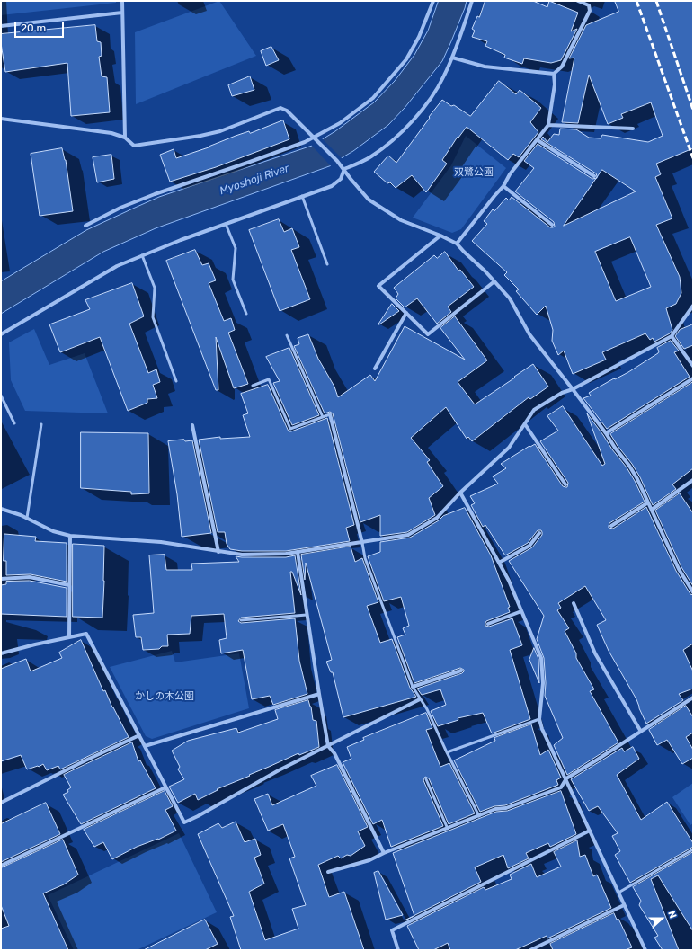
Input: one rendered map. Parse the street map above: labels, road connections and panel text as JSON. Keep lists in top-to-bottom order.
{
  "water": ["Myoshoji River"],
  "parks": ["双鷺公園", "かしの木公園"],
  "scale_bar": "20 m",
  "north": "right"
}
